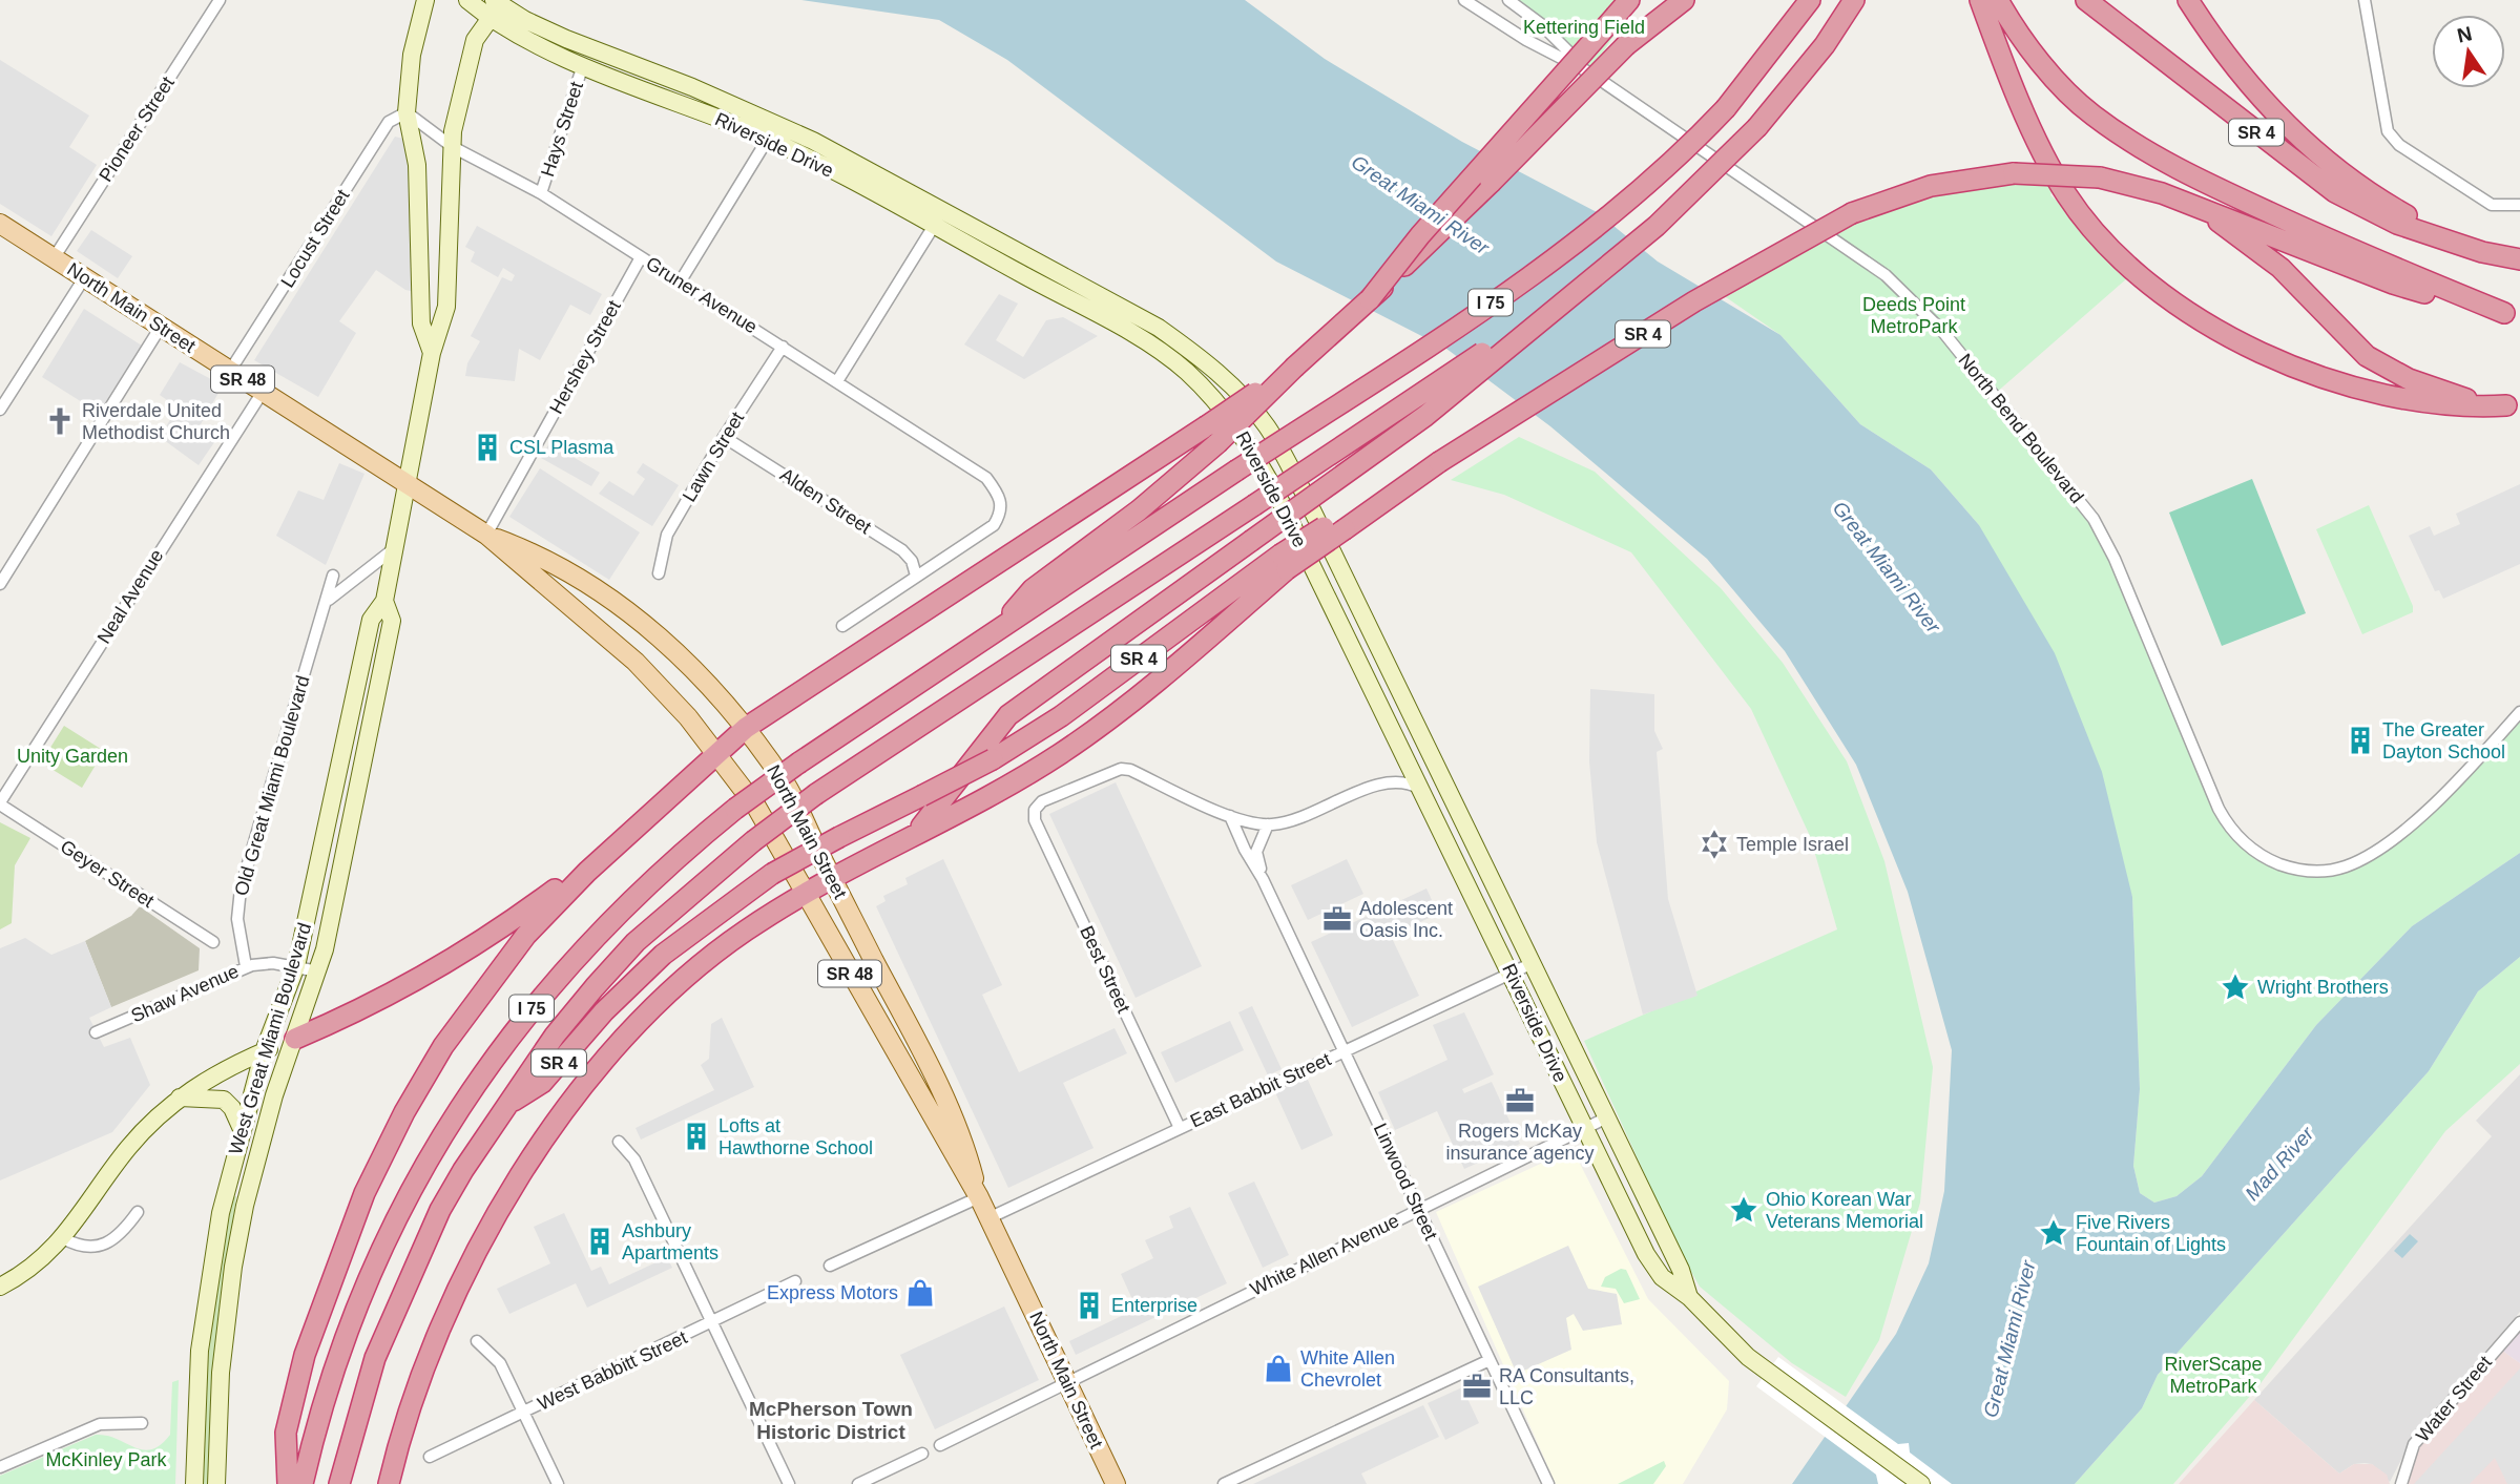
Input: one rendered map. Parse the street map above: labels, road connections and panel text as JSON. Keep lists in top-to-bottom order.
{
  "streets": {
    "highway": ["SR 4", "I 75"],
    "main road": [
      "Riverside Drive",
      "North Main Street",
      "SR 48",
      "West Great Miami Boulevard"
    ],
    "street": [
      "Pioneer Street",
      "Hays Street",
      "Locust Street",
      "Gruner Avenue",
      "Hershey Street",
      "North Bend Boulevard",
      "Lawn Street",
      "Alden Street",
      "Neal Avenue",
      "Old Great Miami Boulevard",
      "Geyer Street",
      "Best Street",
      "Shaw Avenue",
      "East Babbit Street",
      "Linwood Street",
      "White Allen Avenue",
      "West Babbitt Street",
      "Water Street"
    ]
  },
  "crossings": [
    ["Pioneer Street", "North Main Street"],
    ["Hays Street", "Riverside Drive"],
    ["Hays Street", "Gruner Avenue"],
    ["SR 4", "I 75"],
    ["Riverside Drive", "West Great Miami Boulevard"],
    ["Riverside Drive", "East Babbit Street"],
    ["Riverside Drive", "White Allen Avenue"],
    ["Locust Street", "Gruner Avenue"],
    ["Locust Street", "North Main Street"],
    ["Gruner Avenue", "Hershey Street"],
    ["Gruner Avenue", "Lawn Street"],
    ["Gruner Avenue", "Alden Street"],
    ["Gruner Avenue", "West Great Miami Boulevard"],
    ["North Main Street", "Hershey Street"],
    ["North Main Street", "Neal Avenue"],
    ["North Main Street", "West Great Miami Boulevard"],
    ["North Main Street", "East Babbit Street"],
    ["North Main Street", "White Allen Avenue"],
    ["Lawn Street", "Alden Street"],
    ["Neal Avenue", "Geyer Street"],
    ["Old Great Miami Boulevard", "Shaw Avenue"],
    ["Best Street", "East Babbit Street"],
    ["Best Street", "Linwood Street"],
    ["Shaw Avenue", "West Great Miami Boulevard"],
    ["East Babbit Street", "Linwood Street"],
    ["Linwood Street", "White Allen Avenue"]
  ],
  "districts": ["McPherson Town Historic District"],
  "water": ["Great Miami River", "Mad River"],
  "parks": [
    "Kettering Field",
    "Deeds Point MetroPark",
    "Unity Garden",
    "RiverScape MetroPark",
    "McKinley Park"
  ],
  "places": {
    "church": ["Riverdale United Methodist Church"],
    "building": [
      "CSL Plasma",
      "The Greater Dayton School",
      "Lofts at Hawthorne School",
      "Ashbury Apartments",
      "Enterprise"
    ],
    "synagogue": ["Temple Israel"],
    "office": ["Adolescent Oasis Inc.", "Rogers McKay insurance agency", "RA Consultants, LLC"],
    "place": ["Wright Brothers", "Ohio Korean War Veterans Memorial", "Five Rivers Fountain of Lights"],
    "shop": ["Express Motors", "White Allen Chevrolet"]
  },
  "north": "top"
}
